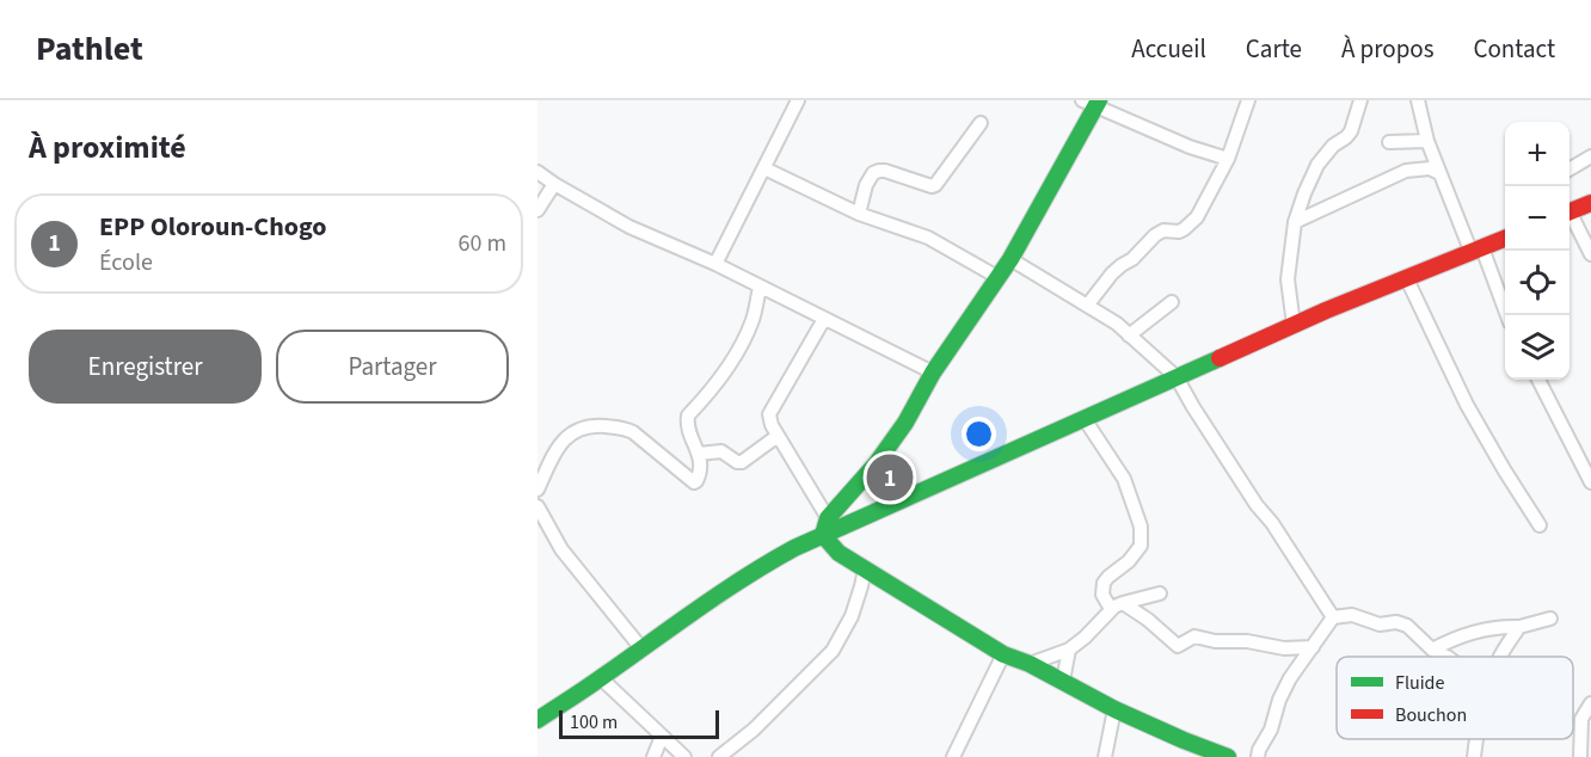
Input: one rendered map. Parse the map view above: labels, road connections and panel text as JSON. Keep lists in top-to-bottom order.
{
  "legend": ["Fluide", "Bouchon"],
  "scale_bar": "100 m",
  "page": {
    "header": "Pathlet",
    "nav": [
      "Accueil",
      "Carte",
      "À propos",
      "Contact"
    ],
    "heading": "À proximité",
    "map_buttons": ["+", "−"],
    "list": [
      {
        "mark": "1",
        "name": "EPP Oloroun-Chogo",
        "note": "École",
        "value": "60 m"
      }
    ],
    "buttons": ["Enregistrer", "Partager"],
    "pins": "1",
    "scale": "100 m"
  }
}
